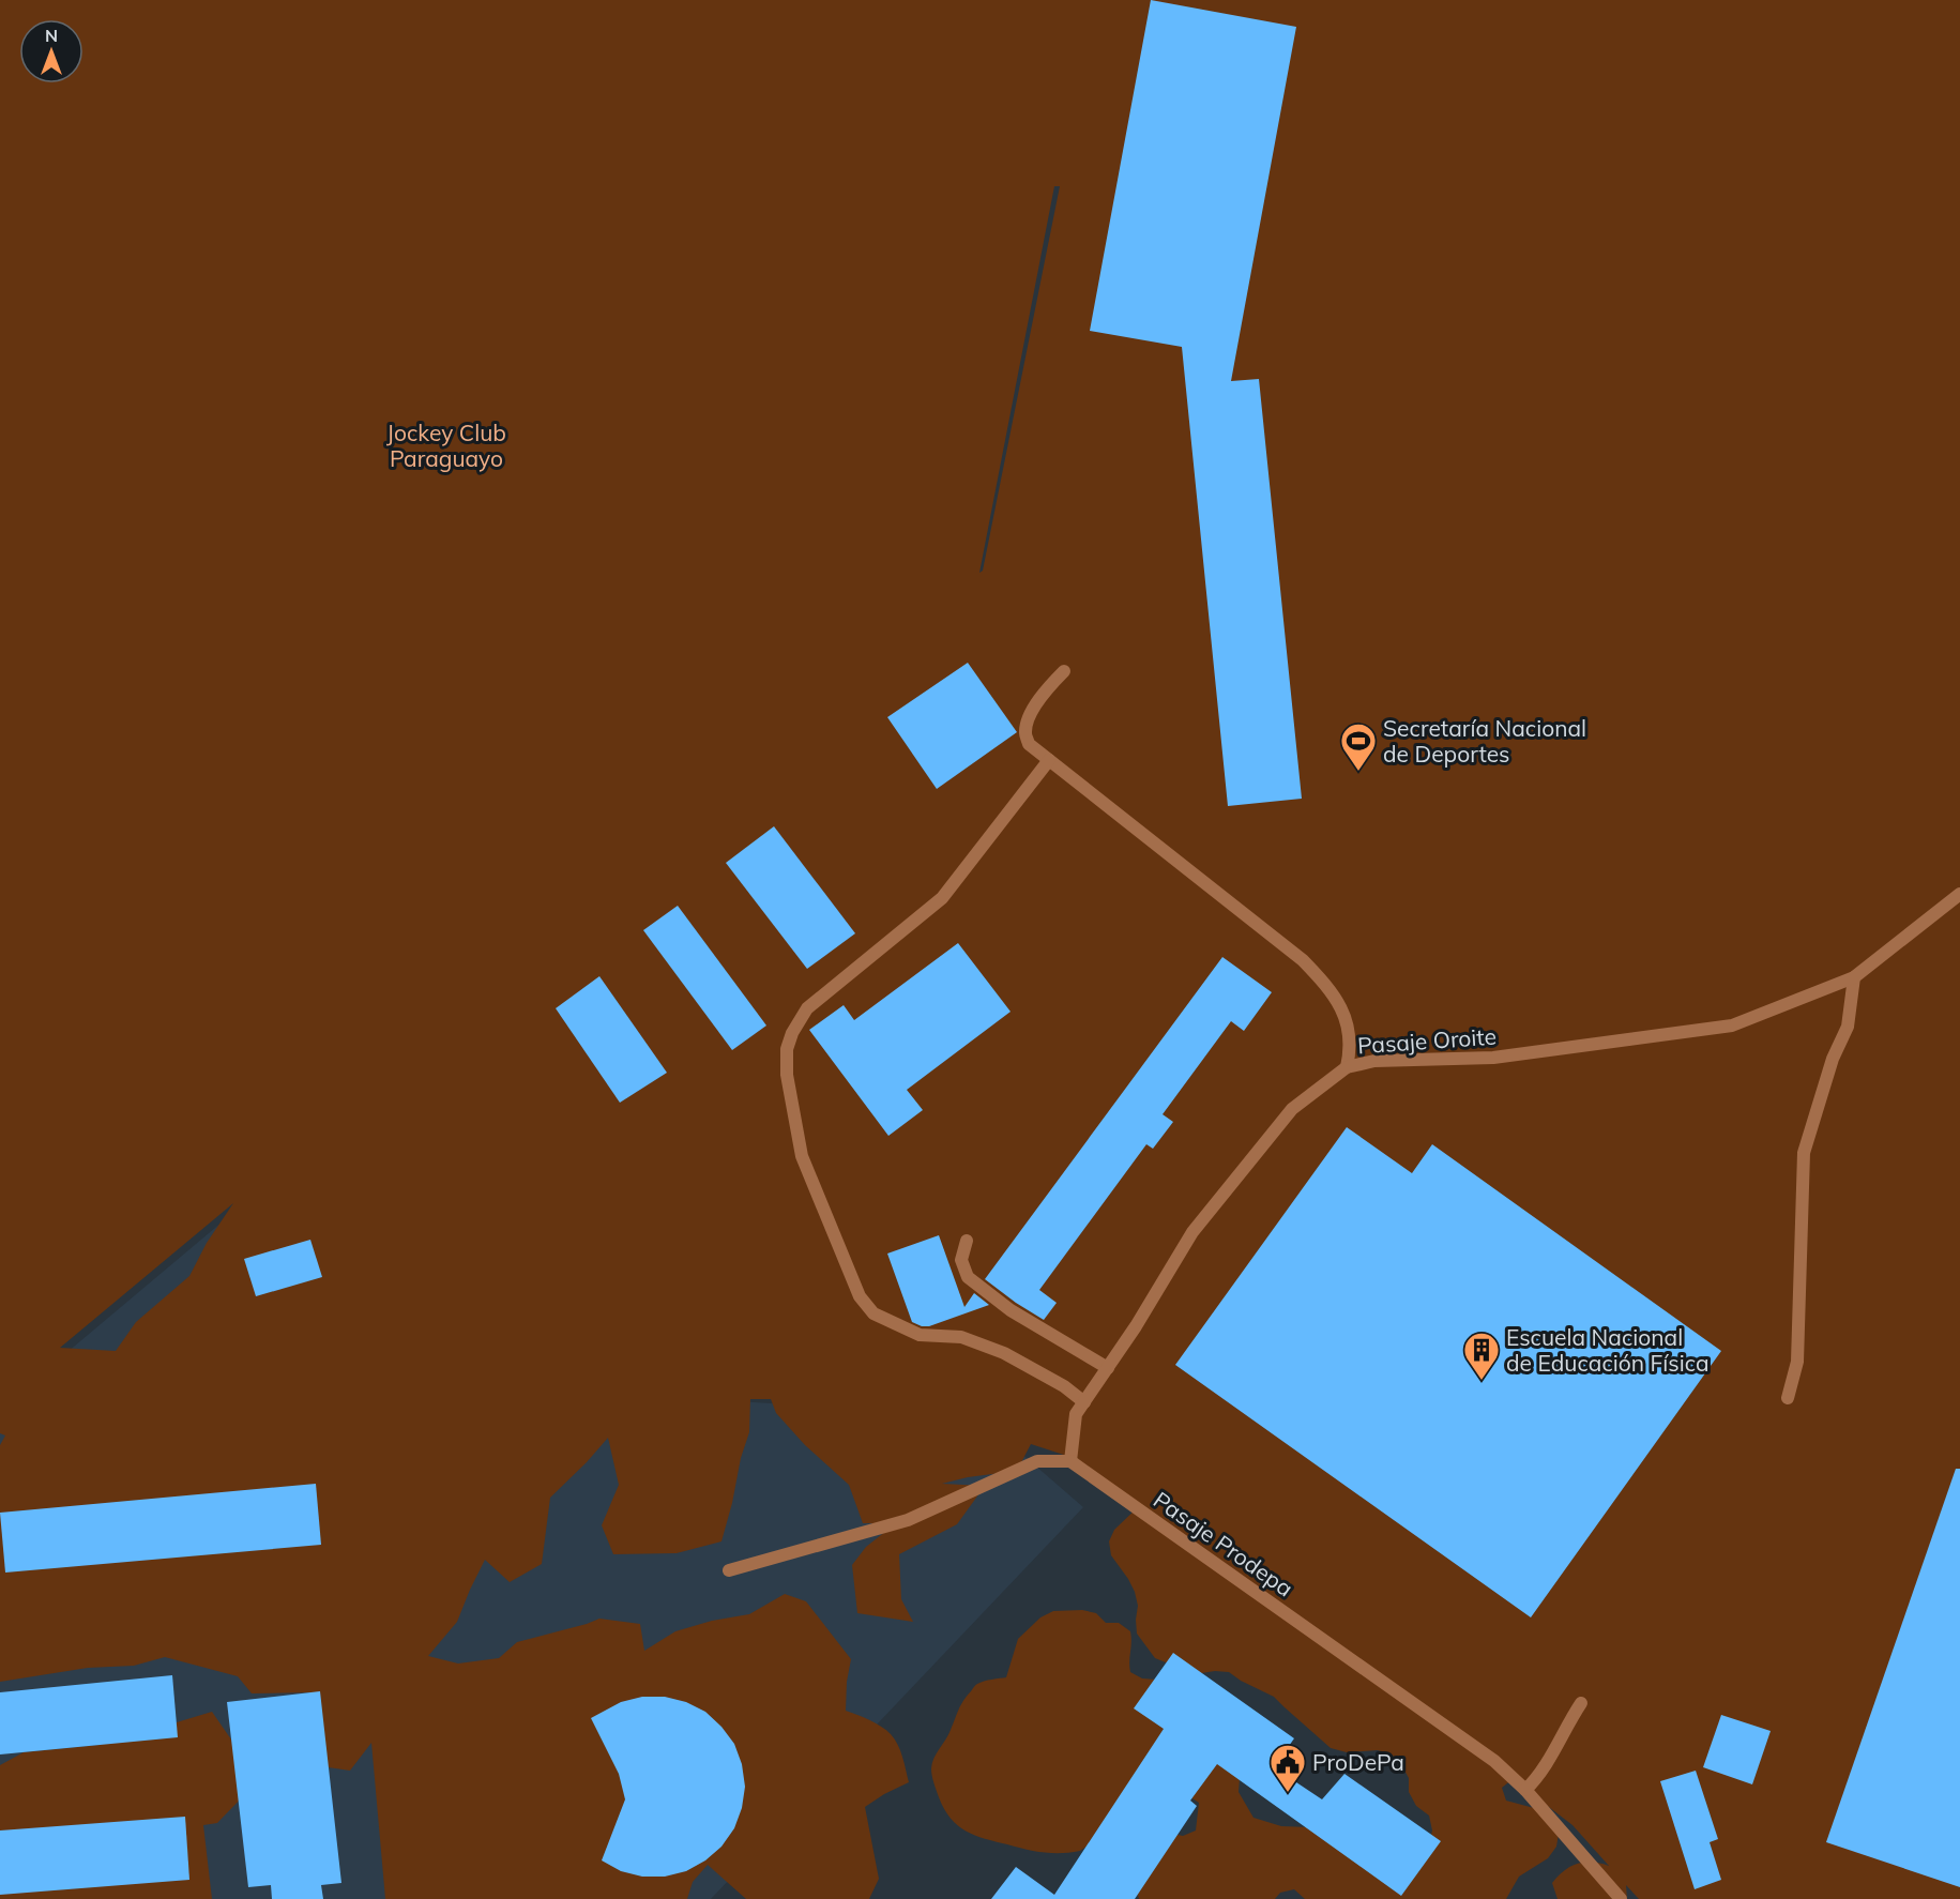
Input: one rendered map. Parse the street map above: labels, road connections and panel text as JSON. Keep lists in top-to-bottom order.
{
  "streets": {
    "lane": ["Pasaje Oroite", "Pasaje Prodepa"]
  },
  "crossings": [
    ["Pasaje Oroite", "Pasaje Prodepa"]
  ],
  "parks": ["Jockey Club Paraguayo"],
  "places": {
    "sports": ["Secretaría Nacional de Deportes"],
    "building": ["Escuela Nacional de Educación Física"],
    "public building": ["ProDePa"]
  },
  "north": "top"
}
